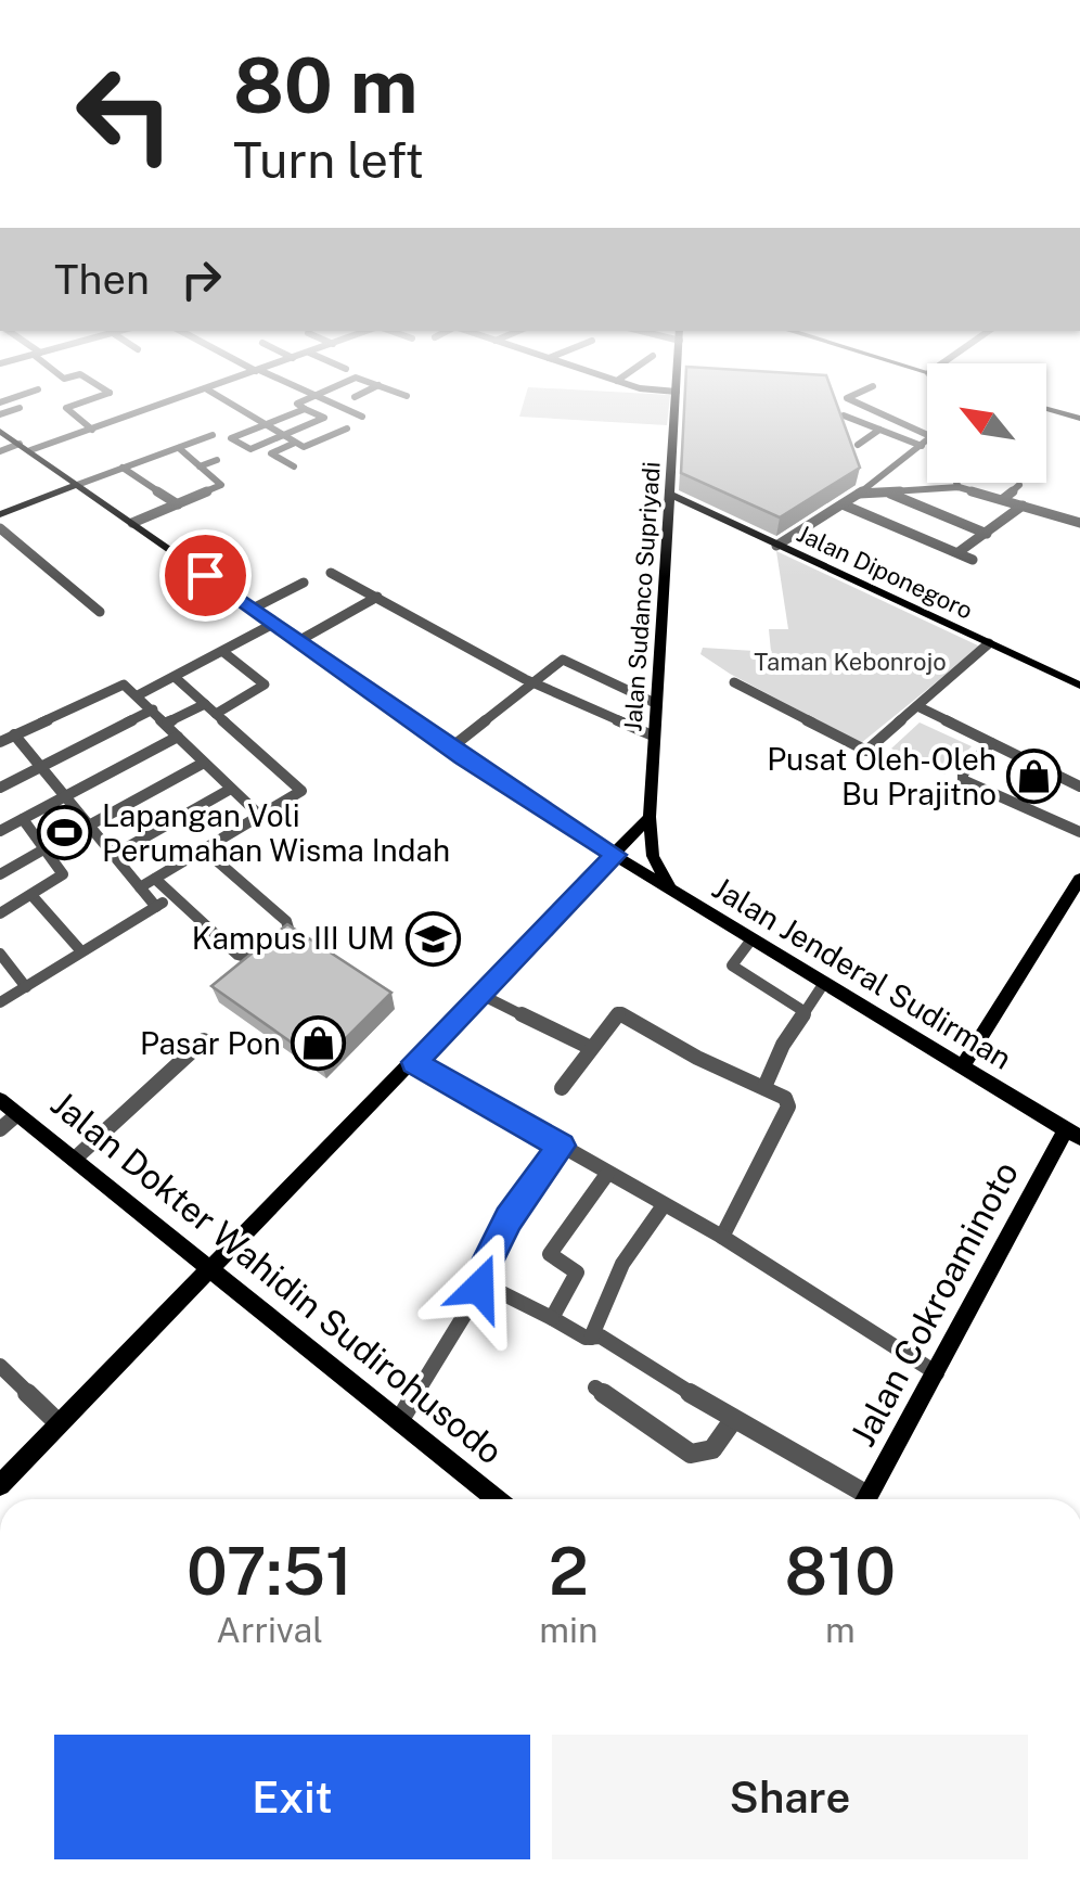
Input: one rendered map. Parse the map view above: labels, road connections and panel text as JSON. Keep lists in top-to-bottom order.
{
  "streets": {
    "main road": [
      "Jalan Diponegoro",
      "Jalan Sudanco Supriyadi",
      "Jalan Jenderal Sudirman",
      "Jalan Dokter Wahidin Sudirohusodo",
      "Jalan Cokroaminoto"
    ]
  },
  "crossings": [
    ["Jalan Diponegoro", "Jalan Sudanco Supriyadi"],
    ["Jalan Sudanco Supriyadi", "Jalan Jenderal Sudirman"],
    ["Jalan Jenderal Sudirman", "Jalan Cokroaminoto"]
  ],
  "parks": ["Taman Kebonrojo"],
  "places": {
    "shop": ["Pusat Oleh-Oleh Bu Prajitno", "Pasar Pon"],
    "sports": ["Lapangan Voli Perumahan Wisma Indah"],
    "school or university": ["Kampus III UM"]
  },
  "north": "top left",
  "page": {
    "turn": ["80 m", "Turn left"],
    "then": "Then",
    "eta": [
      "07:51",
      "Arrival",
      "2",
      "min",
      "810",
      "m"
    ],
    "buttons": ["Exit", "Share"]
  }
}
